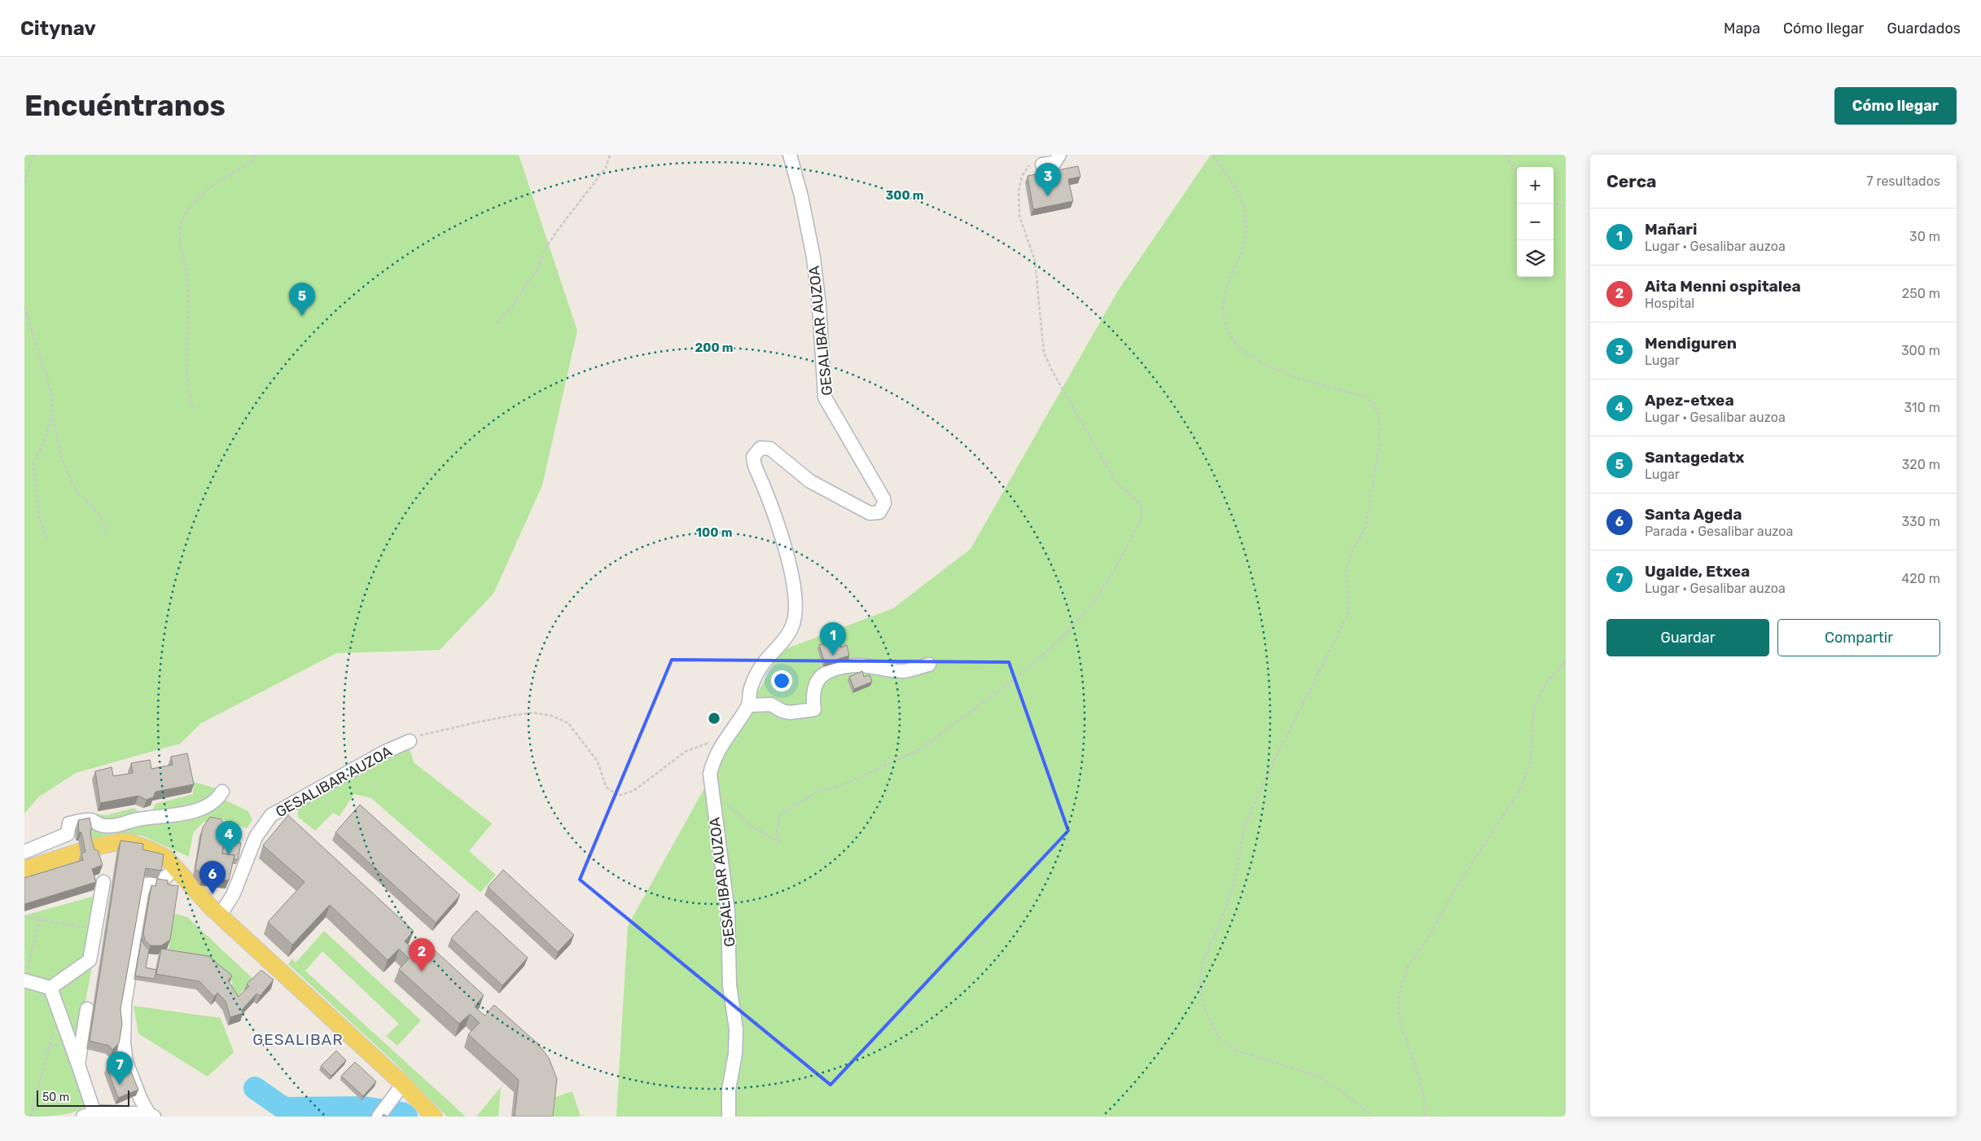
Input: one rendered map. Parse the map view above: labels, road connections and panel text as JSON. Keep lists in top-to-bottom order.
{
  "streets": {
    "street": ["GESALIBAR AUZOA"]
  },
  "districts": ["GESALIBAR"],
  "scale_bar": "50 m",
  "page": {
    "header": "Citynav",
    "nav": ["Mapa", "Cómo llegar", "Guardados"],
    "buttons": [
      "Cómo llegar",
      ["Guardar", "Compartir"]
    ],
    "title": "Encuéntranos",
    "heading": ["Cerca", "7 resultados"],
    "pins": [
      "3",
      "5",
      "1",
      "4",
      "6",
      "2",
      "7"
    ],
    "map_buttons": ["+", "−"],
    "list": [
      {
        "mark": "1",
        "name": "Mañari",
        "note": "Lugar · Gesalibar auzoa",
        "value": "30 m"
      },
      {
        "mark": "2",
        "name": "Aita Menni ospitalea",
        "note": "Hospital",
        "value": "250 m"
      },
      {
        "mark": "3",
        "name": "Mendiguren",
        "note": "Lugar",
        "value": "300 m"
      },
      {
        "mark": "4",
        "name": "Apez-etxea",
        "note": "Lugar · Gesalibar auzoa",
        "value": "310 m"
      },
      {
        "mark": "5",
        "name": "Santagedatx",
        "note": "Lugar",
        "value": "320 m"
      },
      {
        "mark": "6",
        "name": "Santa Ageda",
        "note": "Parada · Gesalibar auzoa",
        "value": "330 m"
      },
      {
        "mark": "7",
        "name": "Ugalde, Etxea",
        "note": "Lugar · Gesalibar auzoa",
        "value": "420 m"
      }
    ],
    "scale": "50 m"
  },
  "rings": ["300 m", "200 m", "100 m"]
}
